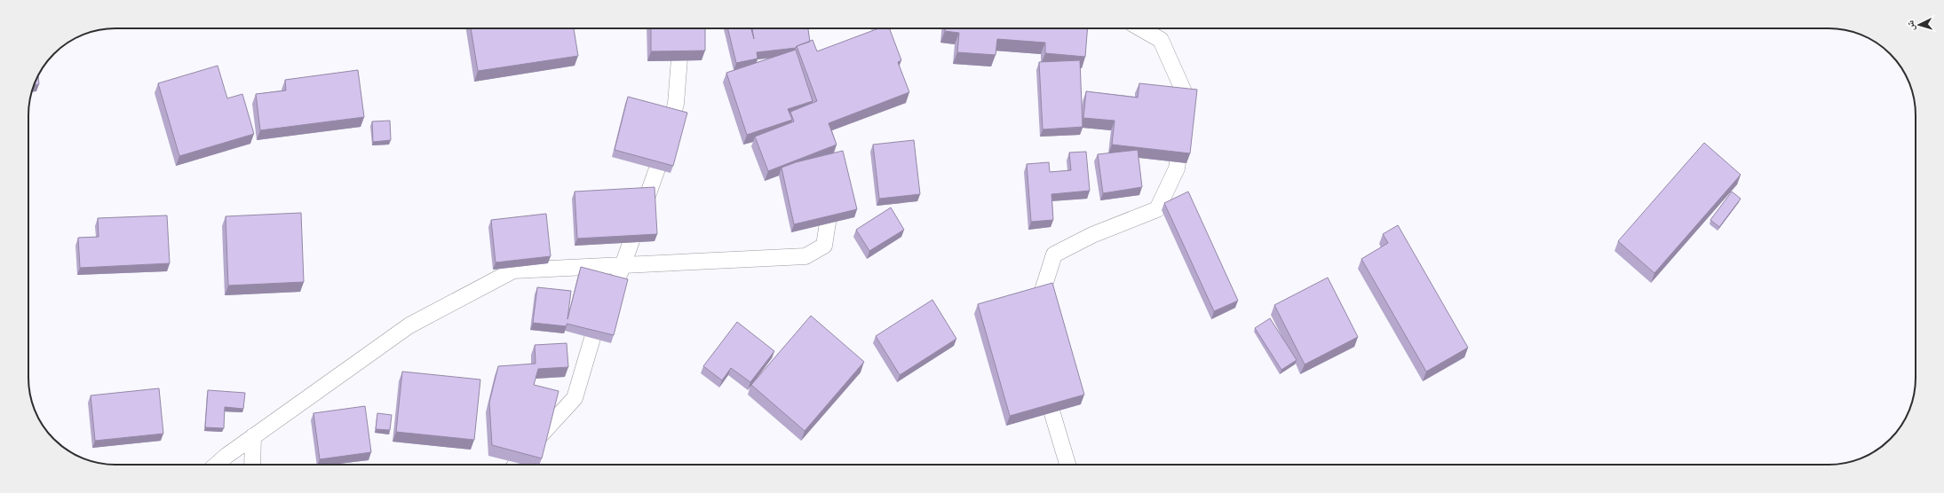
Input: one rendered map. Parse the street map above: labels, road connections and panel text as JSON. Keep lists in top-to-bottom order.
{
  "north": "left"
}
